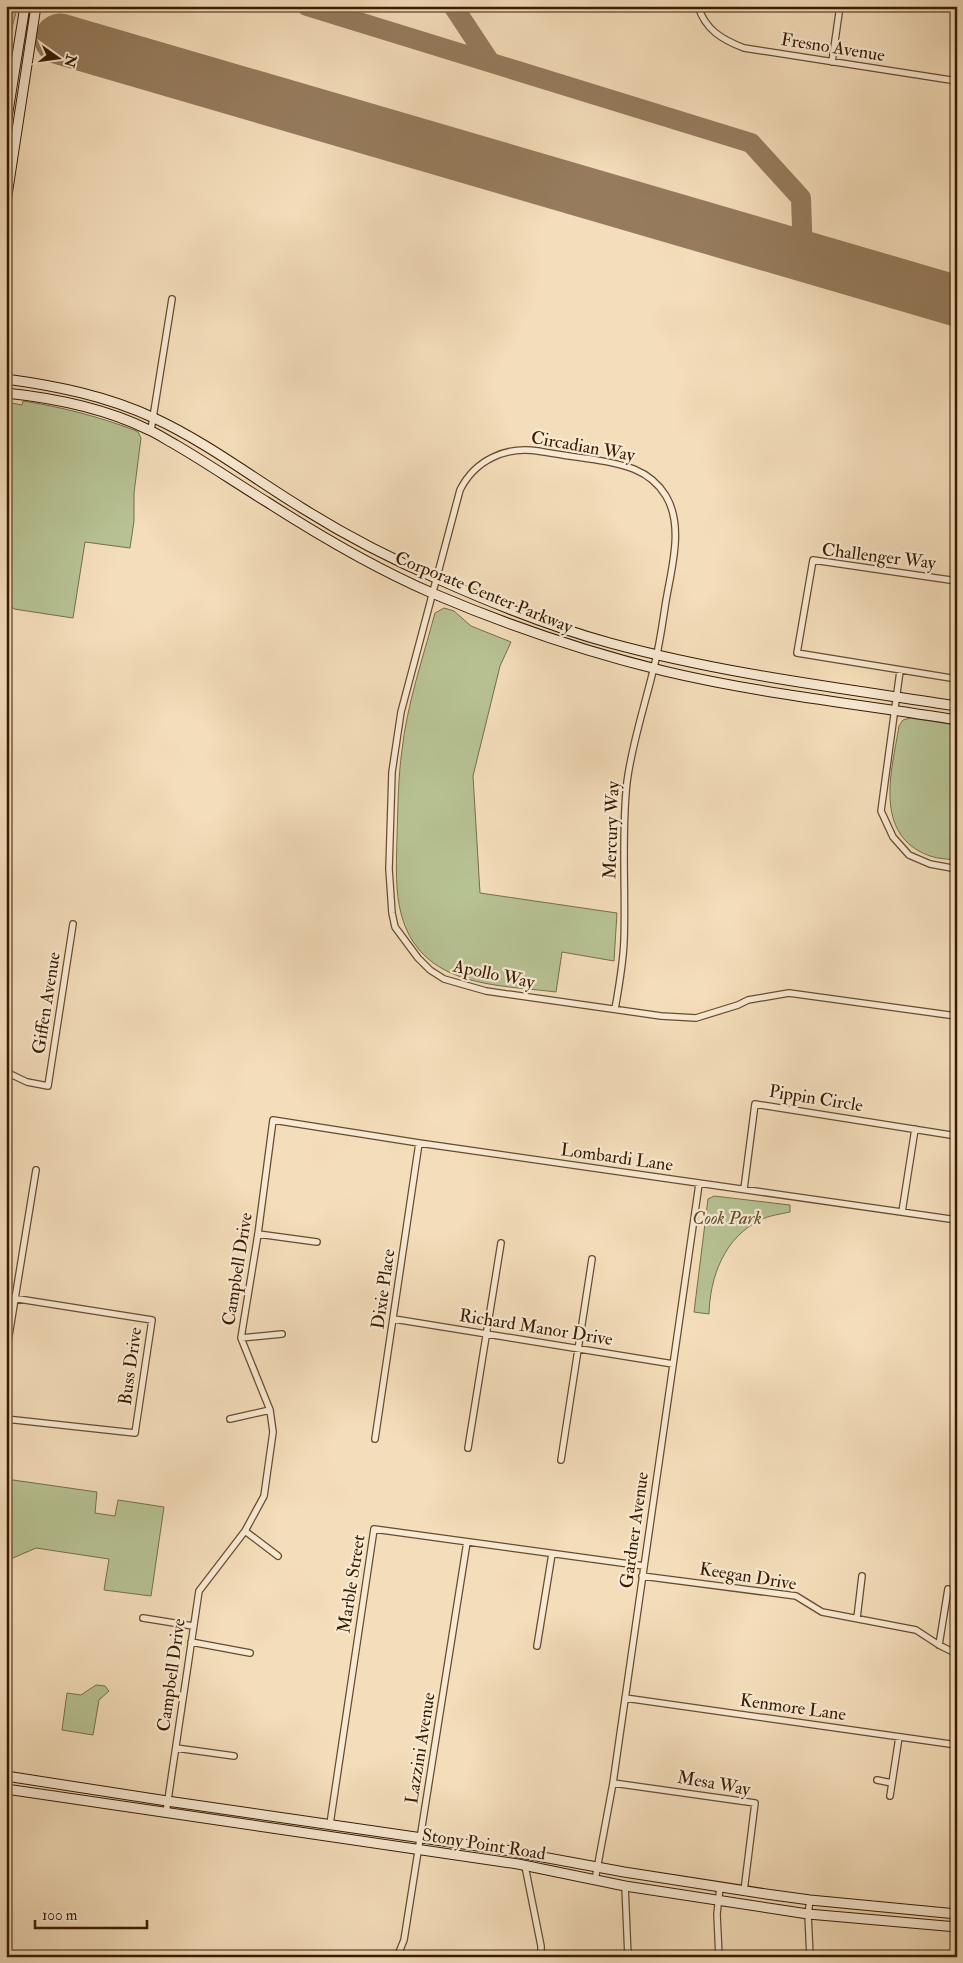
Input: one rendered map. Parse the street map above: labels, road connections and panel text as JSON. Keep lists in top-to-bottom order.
{
  "streets": {
    "street": [
      "Fresno Avenue",
      "Circadian Way",
      "Challenger Way",
      "Corporate Center Parkway",
      "Mercury Way",
      "Apollo Way",
      "Giffen Avenue",
      "Pippin Circle",
      "Lombardi Lane",
      "Campbell Drive",
      "Dixie Place",
      "Richard Manor Drive",
      "Buss Drive",
      "Gardner Avenue",
      "Keegan Drive",
      "Marble Street",
      "Kenmore Lane",
      "Lazzini Avenue",
      "Mesa Way",
      "Stony Point Road"
    ]
  },
  "crossings": [
    ["Circadian Way", "Corporate Center Parkway"],
    ["Circadian Way", "Mercury Way"],
    ["Circadian Way", "Apollo Way"],
    ["Corporate Center Parkway", "Mercury Way"],
    ["Corporate Center Parkway", "Apollo Way"],
    ["Mercury Way", "Apollo Way"],
    ["Pippin Circle", "Lombardi Lane"],
    ["Lombardi Lane", "Campbell Drive"],
    ["Lombardi Lane", "Dixie Place"],
    ["Lombardi Lane", "Gardner Avenue"],
    ["Campbell Drive", "Stony Point Road"],
    ["Dixie Place", "Richard Manor Drive"],
    ["Richard Manor Drive", "Gardner Avenue"],
    ["Gardner Avenue", "Keegan Drive"],
    ["Gardner Avenue", "Marble Street"],
    ["Gardner Avenue", "Kenmore Lane"],
    ["Gardner Avenue", "Mesa Way"],
    ["Gardner Avenue", "Stony Point Road"],
    ["Marble Street", "Lazzini Avenue"],
    ["Marble Street", "Stony Point Road"],
    ["Lazzini Avenue", "Stony Point Road"],
    ["Mesa Way", "Stony Point Road"]
  ],
  "parks": ["Cook Park"],
  "scale_bar": "100 m",
  "north": "right"
}
